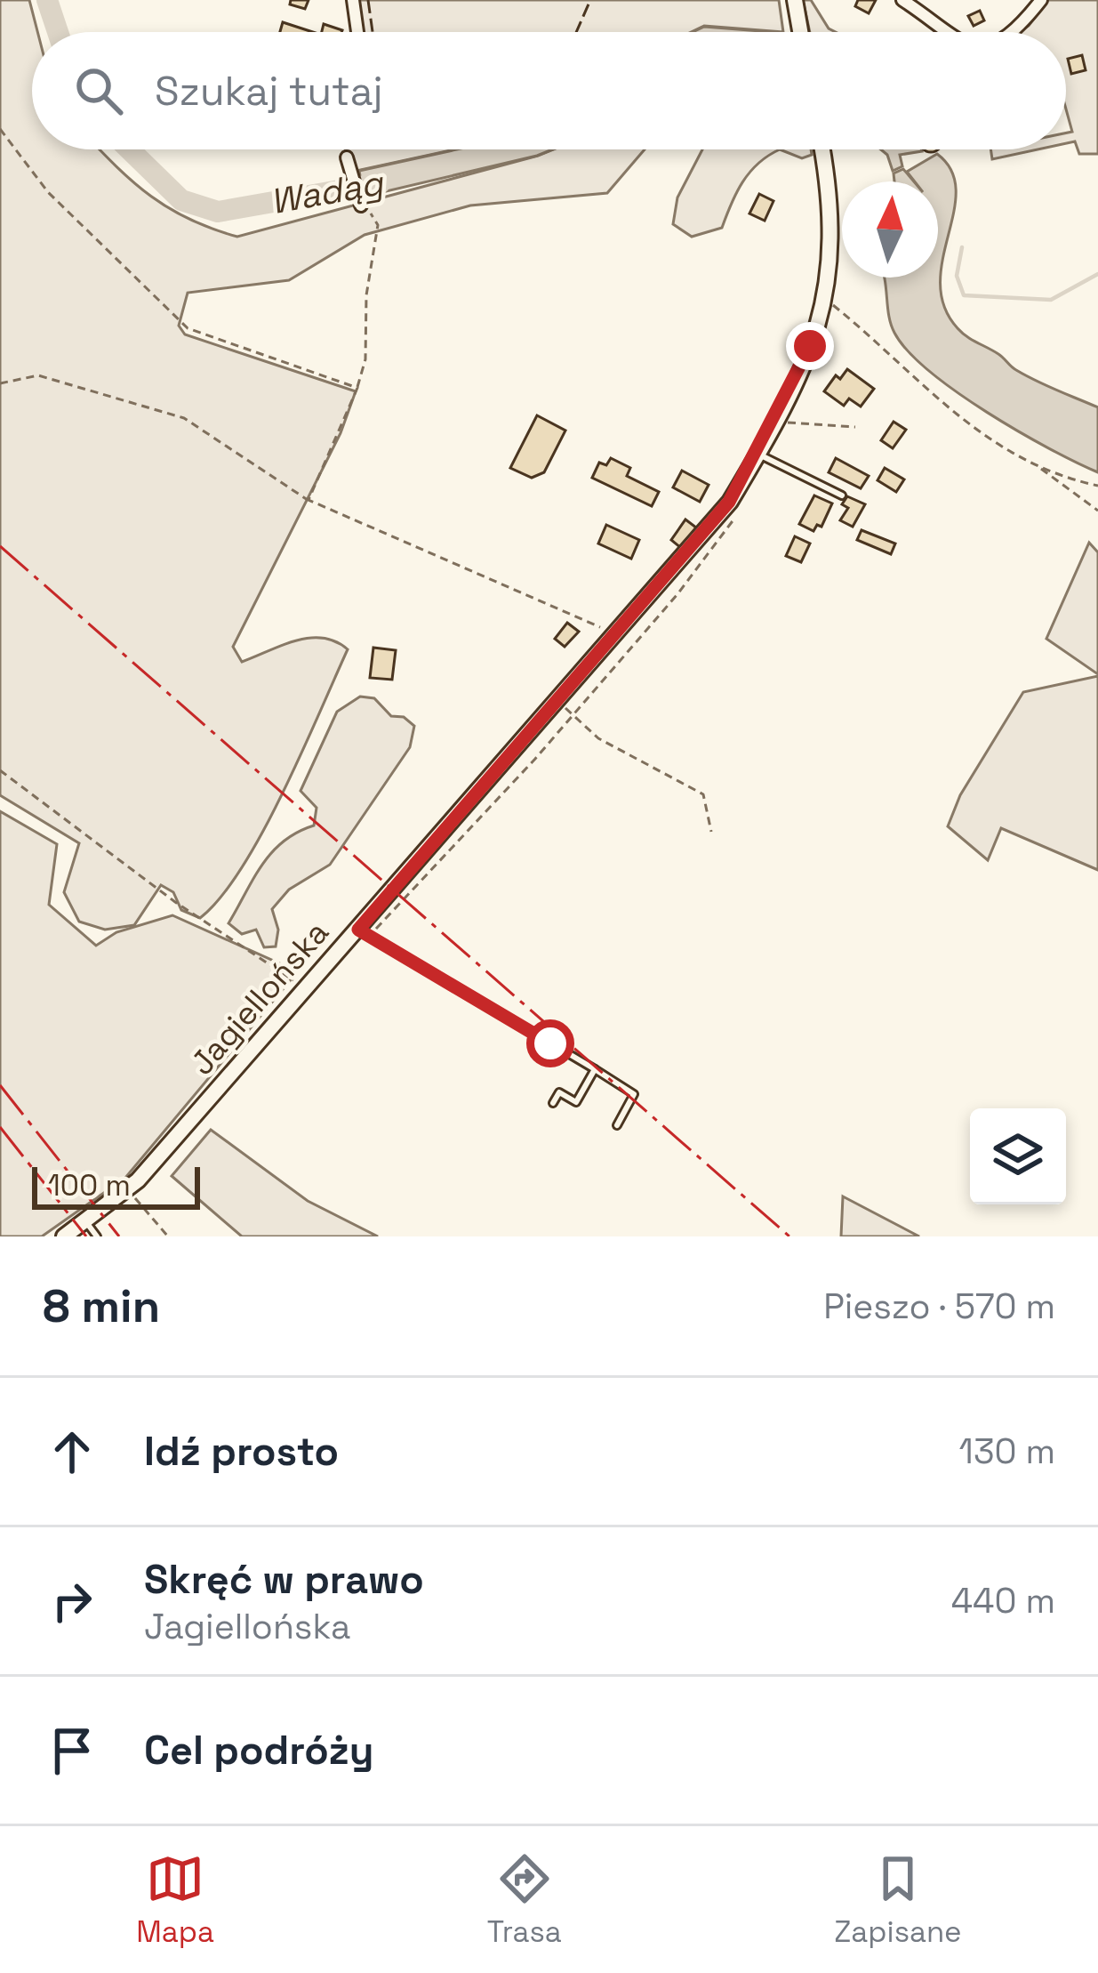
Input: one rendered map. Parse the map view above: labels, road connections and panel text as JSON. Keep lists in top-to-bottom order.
{
  "streets": {
    "street": ["Jagiellońska"]
  },
  "water": ["Wadąg"],
  "scale_bar": "100 m",
  "north": "top",
  "page": {
    "search": "Szukaj tutaj",
    "scale": "100 m",
    "heading": ["8 min", "Pieszo · 570 m"],
    "list": [
      ["Idź prosto", "130 m"],
      ["Skręć w prawo", "Jagiellońska", "440 m"],
      "Cel podróży"
    ],
    "nav": ["Mapa", "Trasa", "Zapisane"]
  }
}
